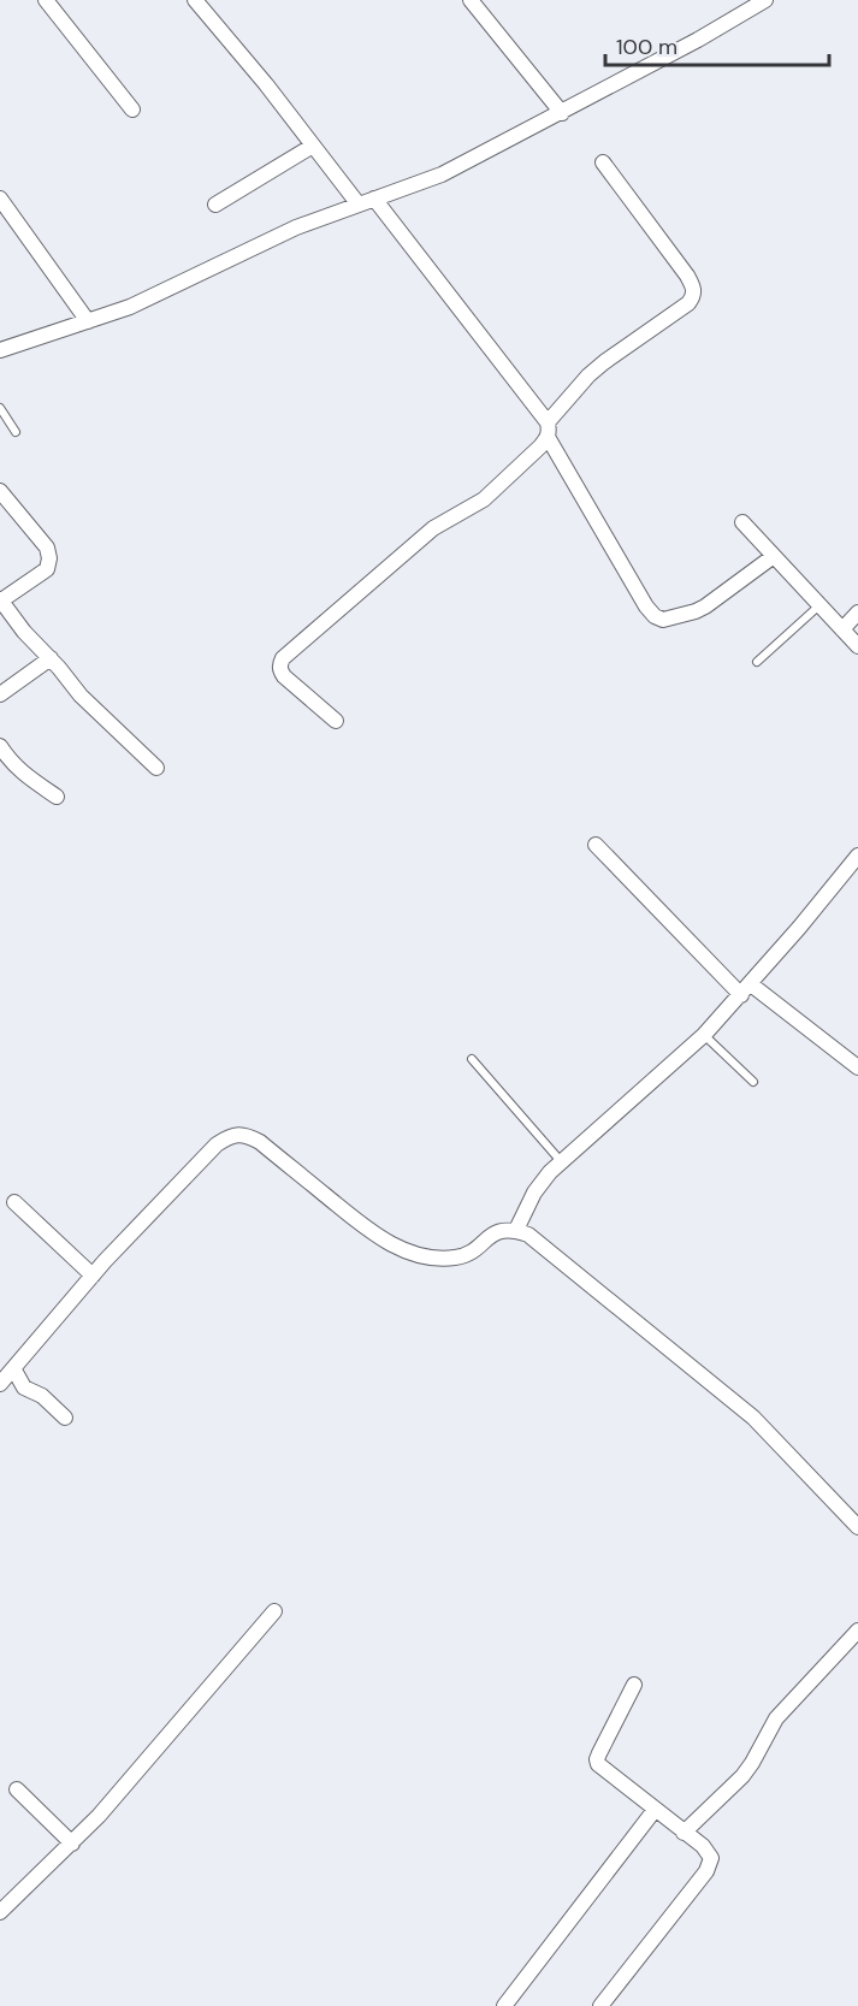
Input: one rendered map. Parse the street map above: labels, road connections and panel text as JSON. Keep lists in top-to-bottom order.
{
  "scale_bar": "100 m"
}
